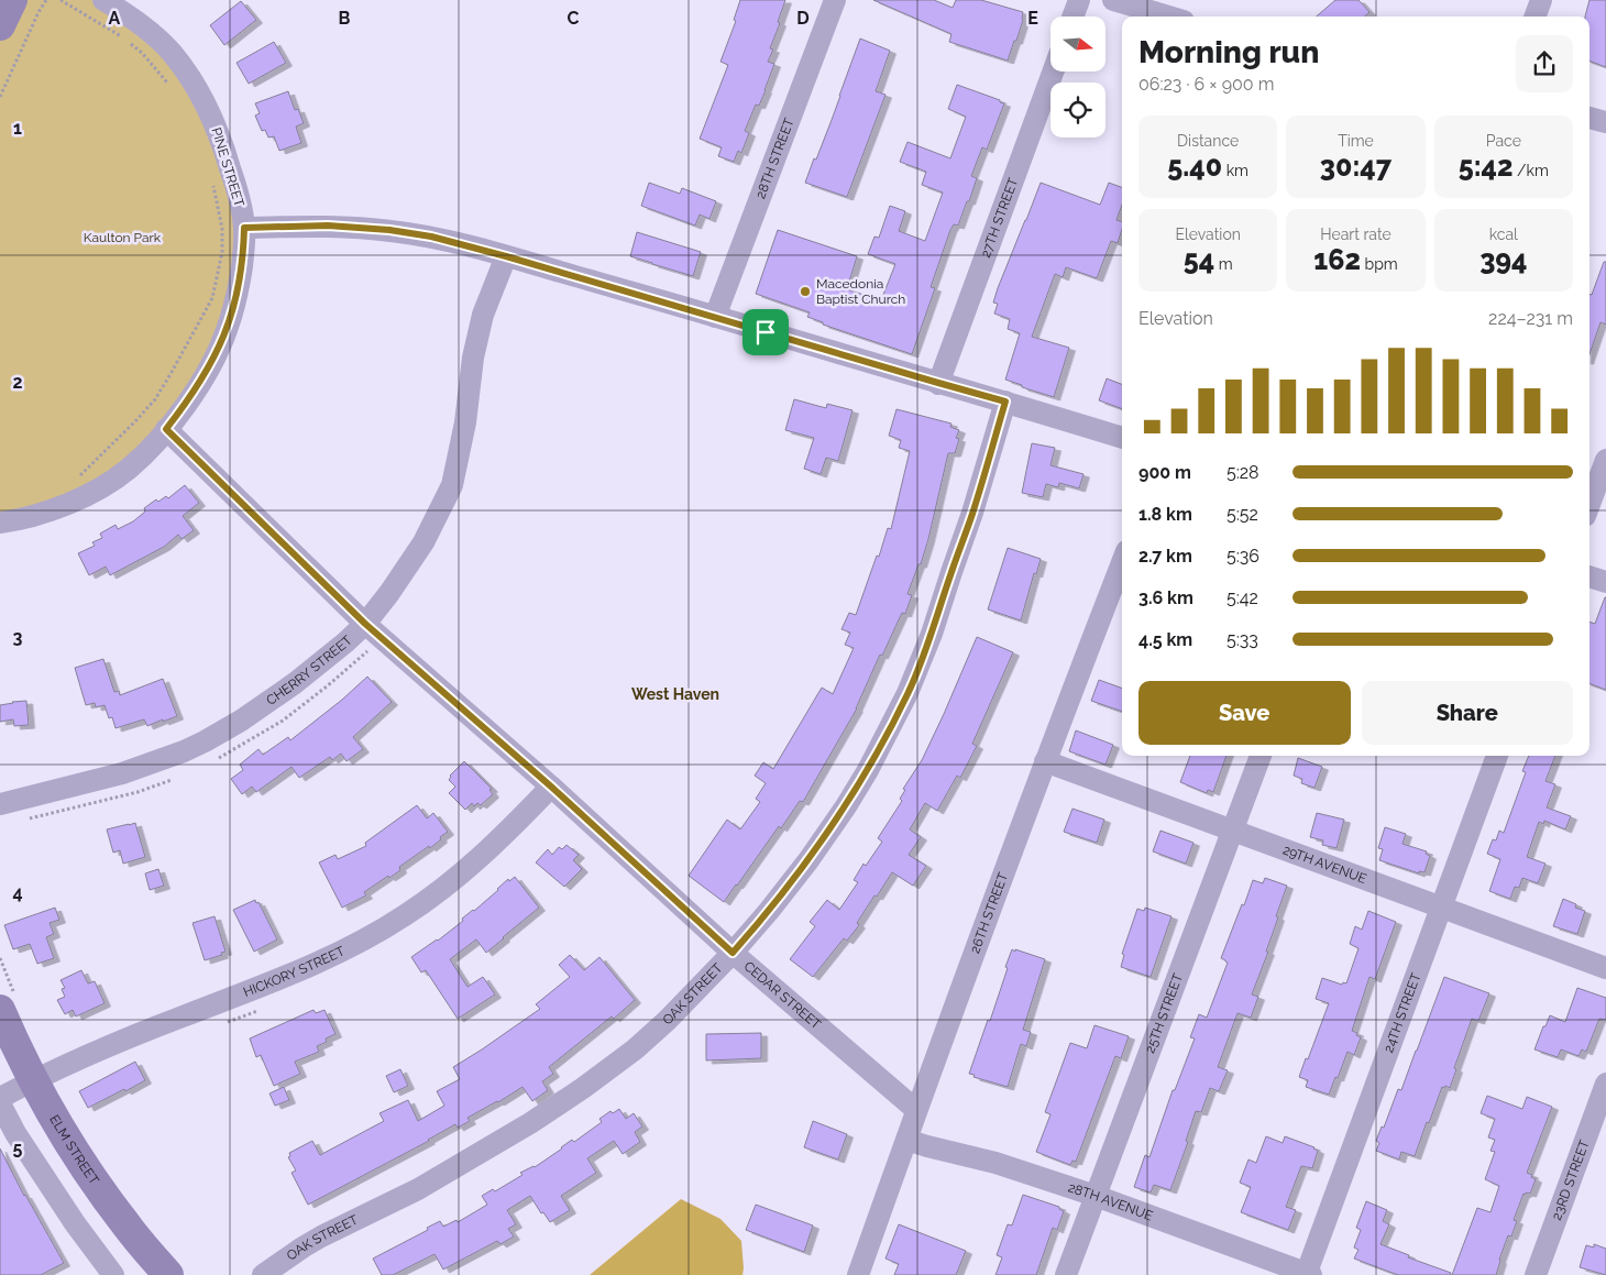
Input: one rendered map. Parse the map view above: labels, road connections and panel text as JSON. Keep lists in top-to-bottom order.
{
  "streets": {
    "street": [
      "28TH STREET",
      "PINE STREET",
      "27TH STREET",
      "CHERRY STREET",
      "29TH AVENUE",
      "26TH STREET",
      "HICKORY STREET",
      "OAK STREET",
      "CEDAR STREET",
      "25TH STREET",
      "24TH STREET",
      "ELM STREET",
      "23RD STREET",
      "28TH AVENUE"
    ]
  },
  "crossings": [
    ["PINE STREET", "CEDAR STREET"],
    ["CHERRY STREET", "CEDAR STREET"],
    ["29TH AVENUE", "26TH STREET"],
    ["29TH AVENUE", "25TH STREET"],
    ["29TH AVENUE", "24TH STREET"],
    ["26TH STREET", "CEDAR STREET"],
    ["26TH STREET", "28TH AVENUE"],
    ["HICKORY STREET", "CEDAR STREET"],
    ["HICKORY STREET", "ELM STREET"],
    ["OAK STREET", "CEDAR STREET"],
    ["25TH STREET", "28TH AVENUE"],
    ["24TH STREET", "28TH AVENUE"]
  ],
  "districts": ["West Haven"],
  "parks": ["Kaulton Park"],
  "places": ["Macedonia Baptist Church"],
  "north": "right",
  "page": {
    "heading": ["Morning run", "06:23 · 6 × 900 m"],
    "stats": [
      ["Distance", "5.40 km"],
      ["Time", "30:47"],
      ["Pace", "5:42 /km"],
      ["Elevation", "54 m"],
      ["Heart rate", "162 bpm"],
      ["kcal", "394"]
    ],
    "chart": ["Elevation", "224–231 m"],
    "list": [
      {
        "name": "900 m",
        "note": "5:28"
      },
      {
        "name": "1.8 km",
        "note": "5:52"
      },
      {
        "name": "2.7 km",
        "note": "5:36"
      },
      {
        "name": "3.6 km",
        "note": "5:42"
      },
      {
        "name": "4.5 km",
        "note": "5:33"
      }
    ],
    "buttons": ["Save", "Share"]
  },
  "grid": {
    "columns": [
      "A",
      "B",
      "C",
      "D",
      "E"
    ],
    "rows": [
      "1",
      "2",
      "3",
      "4",
      "5"
    ]
  }
}
